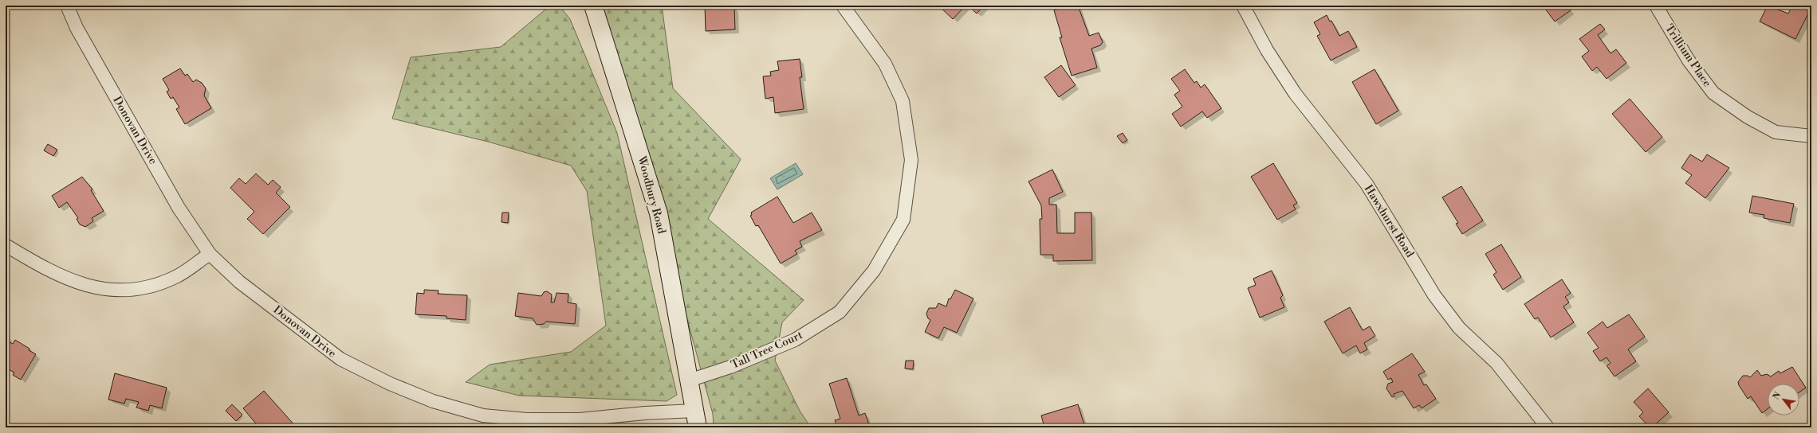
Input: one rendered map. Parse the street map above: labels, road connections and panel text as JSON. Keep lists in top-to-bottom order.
{
  "streets": {
    "main road": ["Woodbury Road"],
    "street": [
      "Trillium Place",
      "Donovan Drive",
      "Hawxhurst Road",
      "Tall Tree Court"
    ]
  },
  "crossings": [
    ["Donovan Drive", "Woodbury Road"],
    ["Woodbury Road", "Tall Tree Court"]
  ],
  "north": "top left"
}
